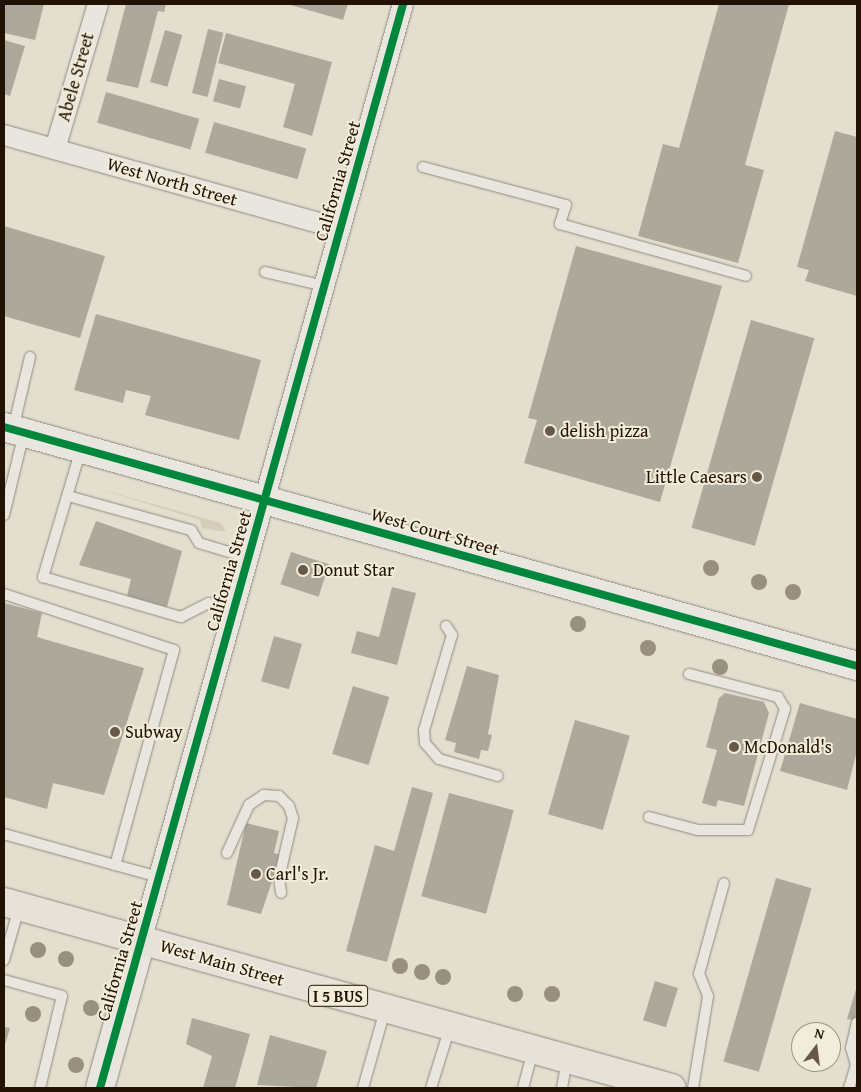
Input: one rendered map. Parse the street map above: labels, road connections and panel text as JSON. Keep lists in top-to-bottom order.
{
  "streets": {
    "main road": ["West Main Street", "I 5 BUS"],
    "street": [
      "Abele Street",
      "California Street",
      "West North Street",
      "West Court Street"
    ]
  },
  "crossings": [
    ["Abele Street", "West North Street"],
    ["California Street", "West North Street"],
    ["California Street", "West Court Street"],
    ["California Street", "West Main Street"]
  ],
  "places": [
    "delish pizza",
    "Little Caesars",
    "Donut Star",
    "Subway",
    "McDonald's",
    "Carl's Jr."
  ],
  "north": "top"
}
